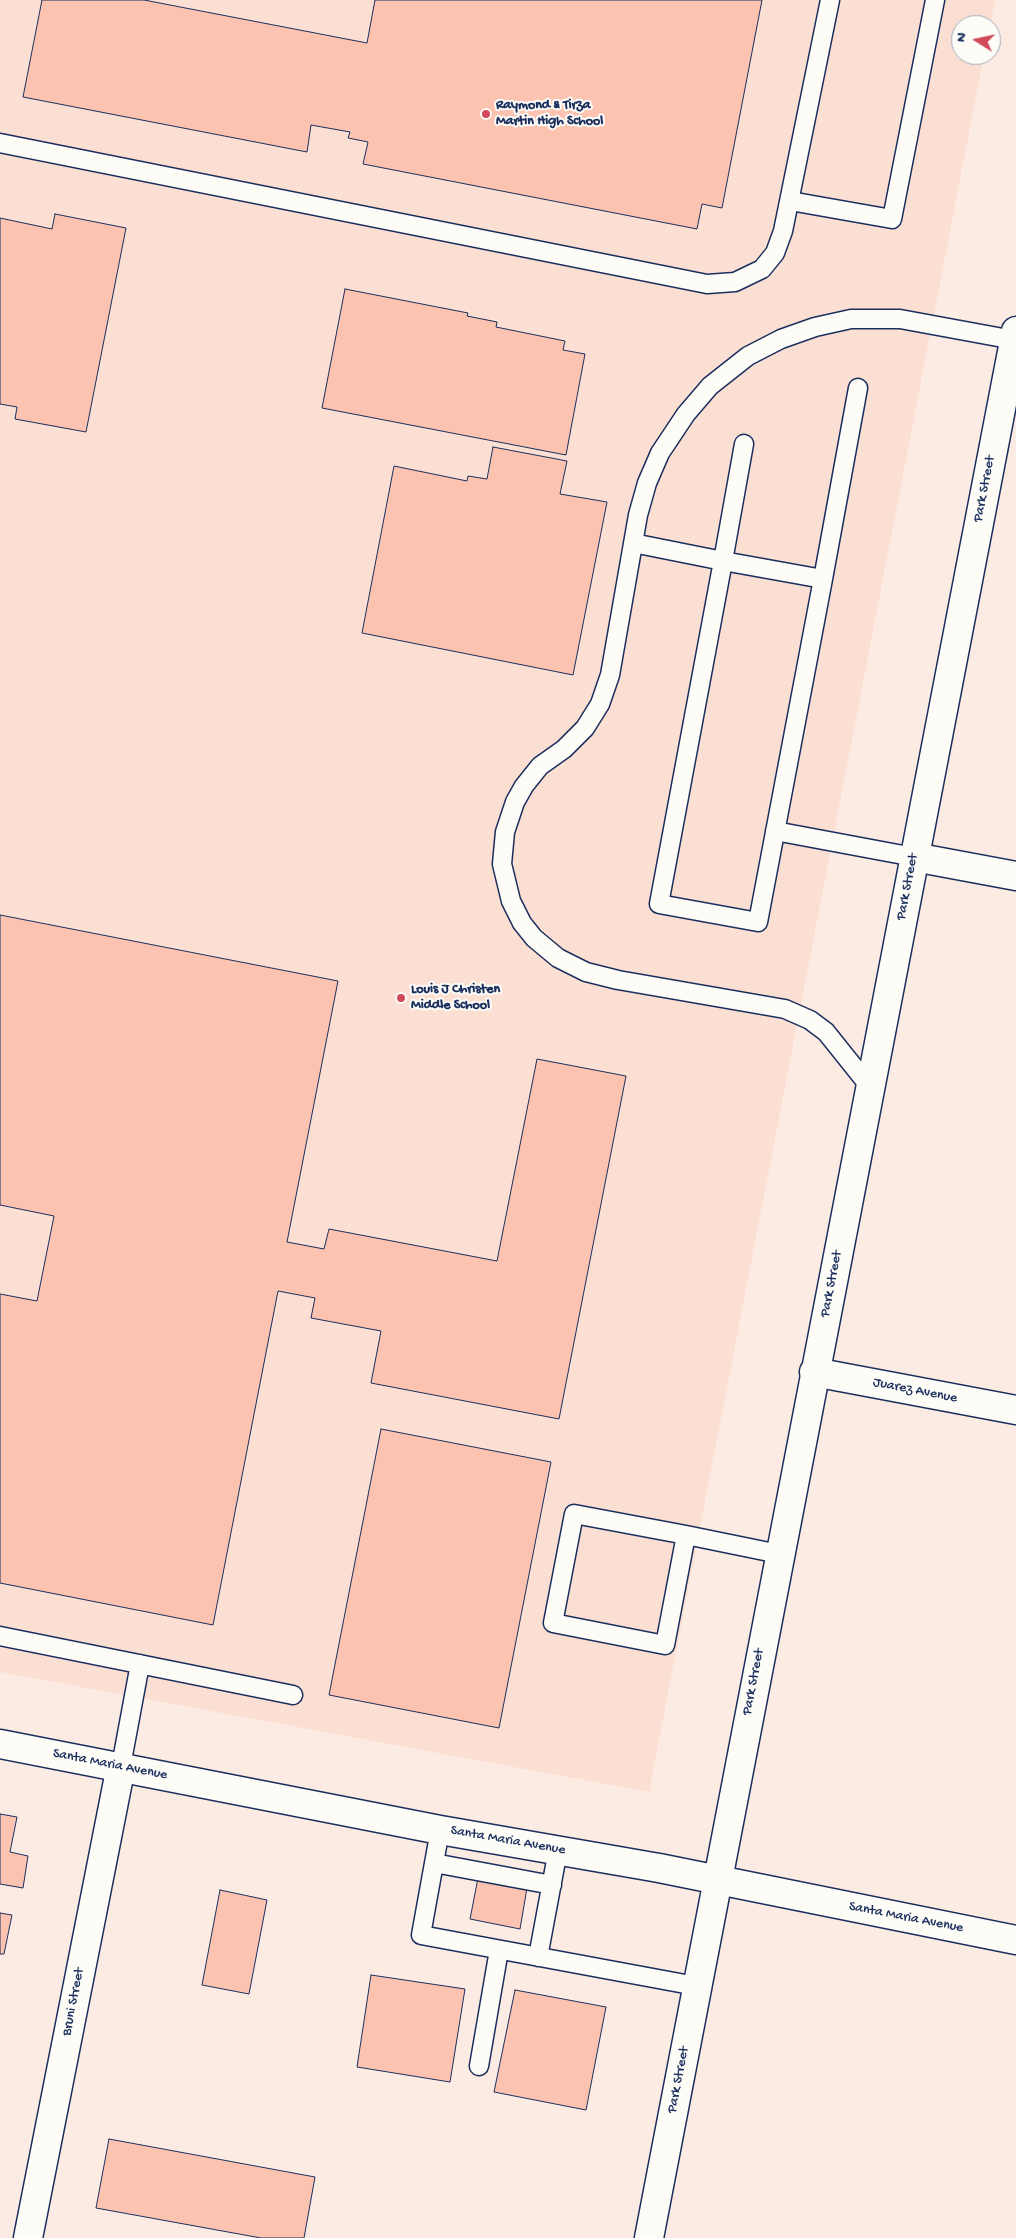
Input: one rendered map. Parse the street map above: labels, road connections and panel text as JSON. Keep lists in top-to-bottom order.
{
  "streets": {
    "main road": [
      "Park Street",
      "Juarez Avenue",
      "Santa Maria Avenue",
      "Bruni Street"
    ]
  },
  "crossings": [
    ["Park Street", "Juarez Avenue"],
    ["Park Street", "Santa Maria Avenue"],
    ["Santa Maria Avenue", "Bruni Street"]
  ],
  "places": ["Raymond & Tirza Martin High School", "Louis J Christen Middle School"],
  "north": "left"
}
